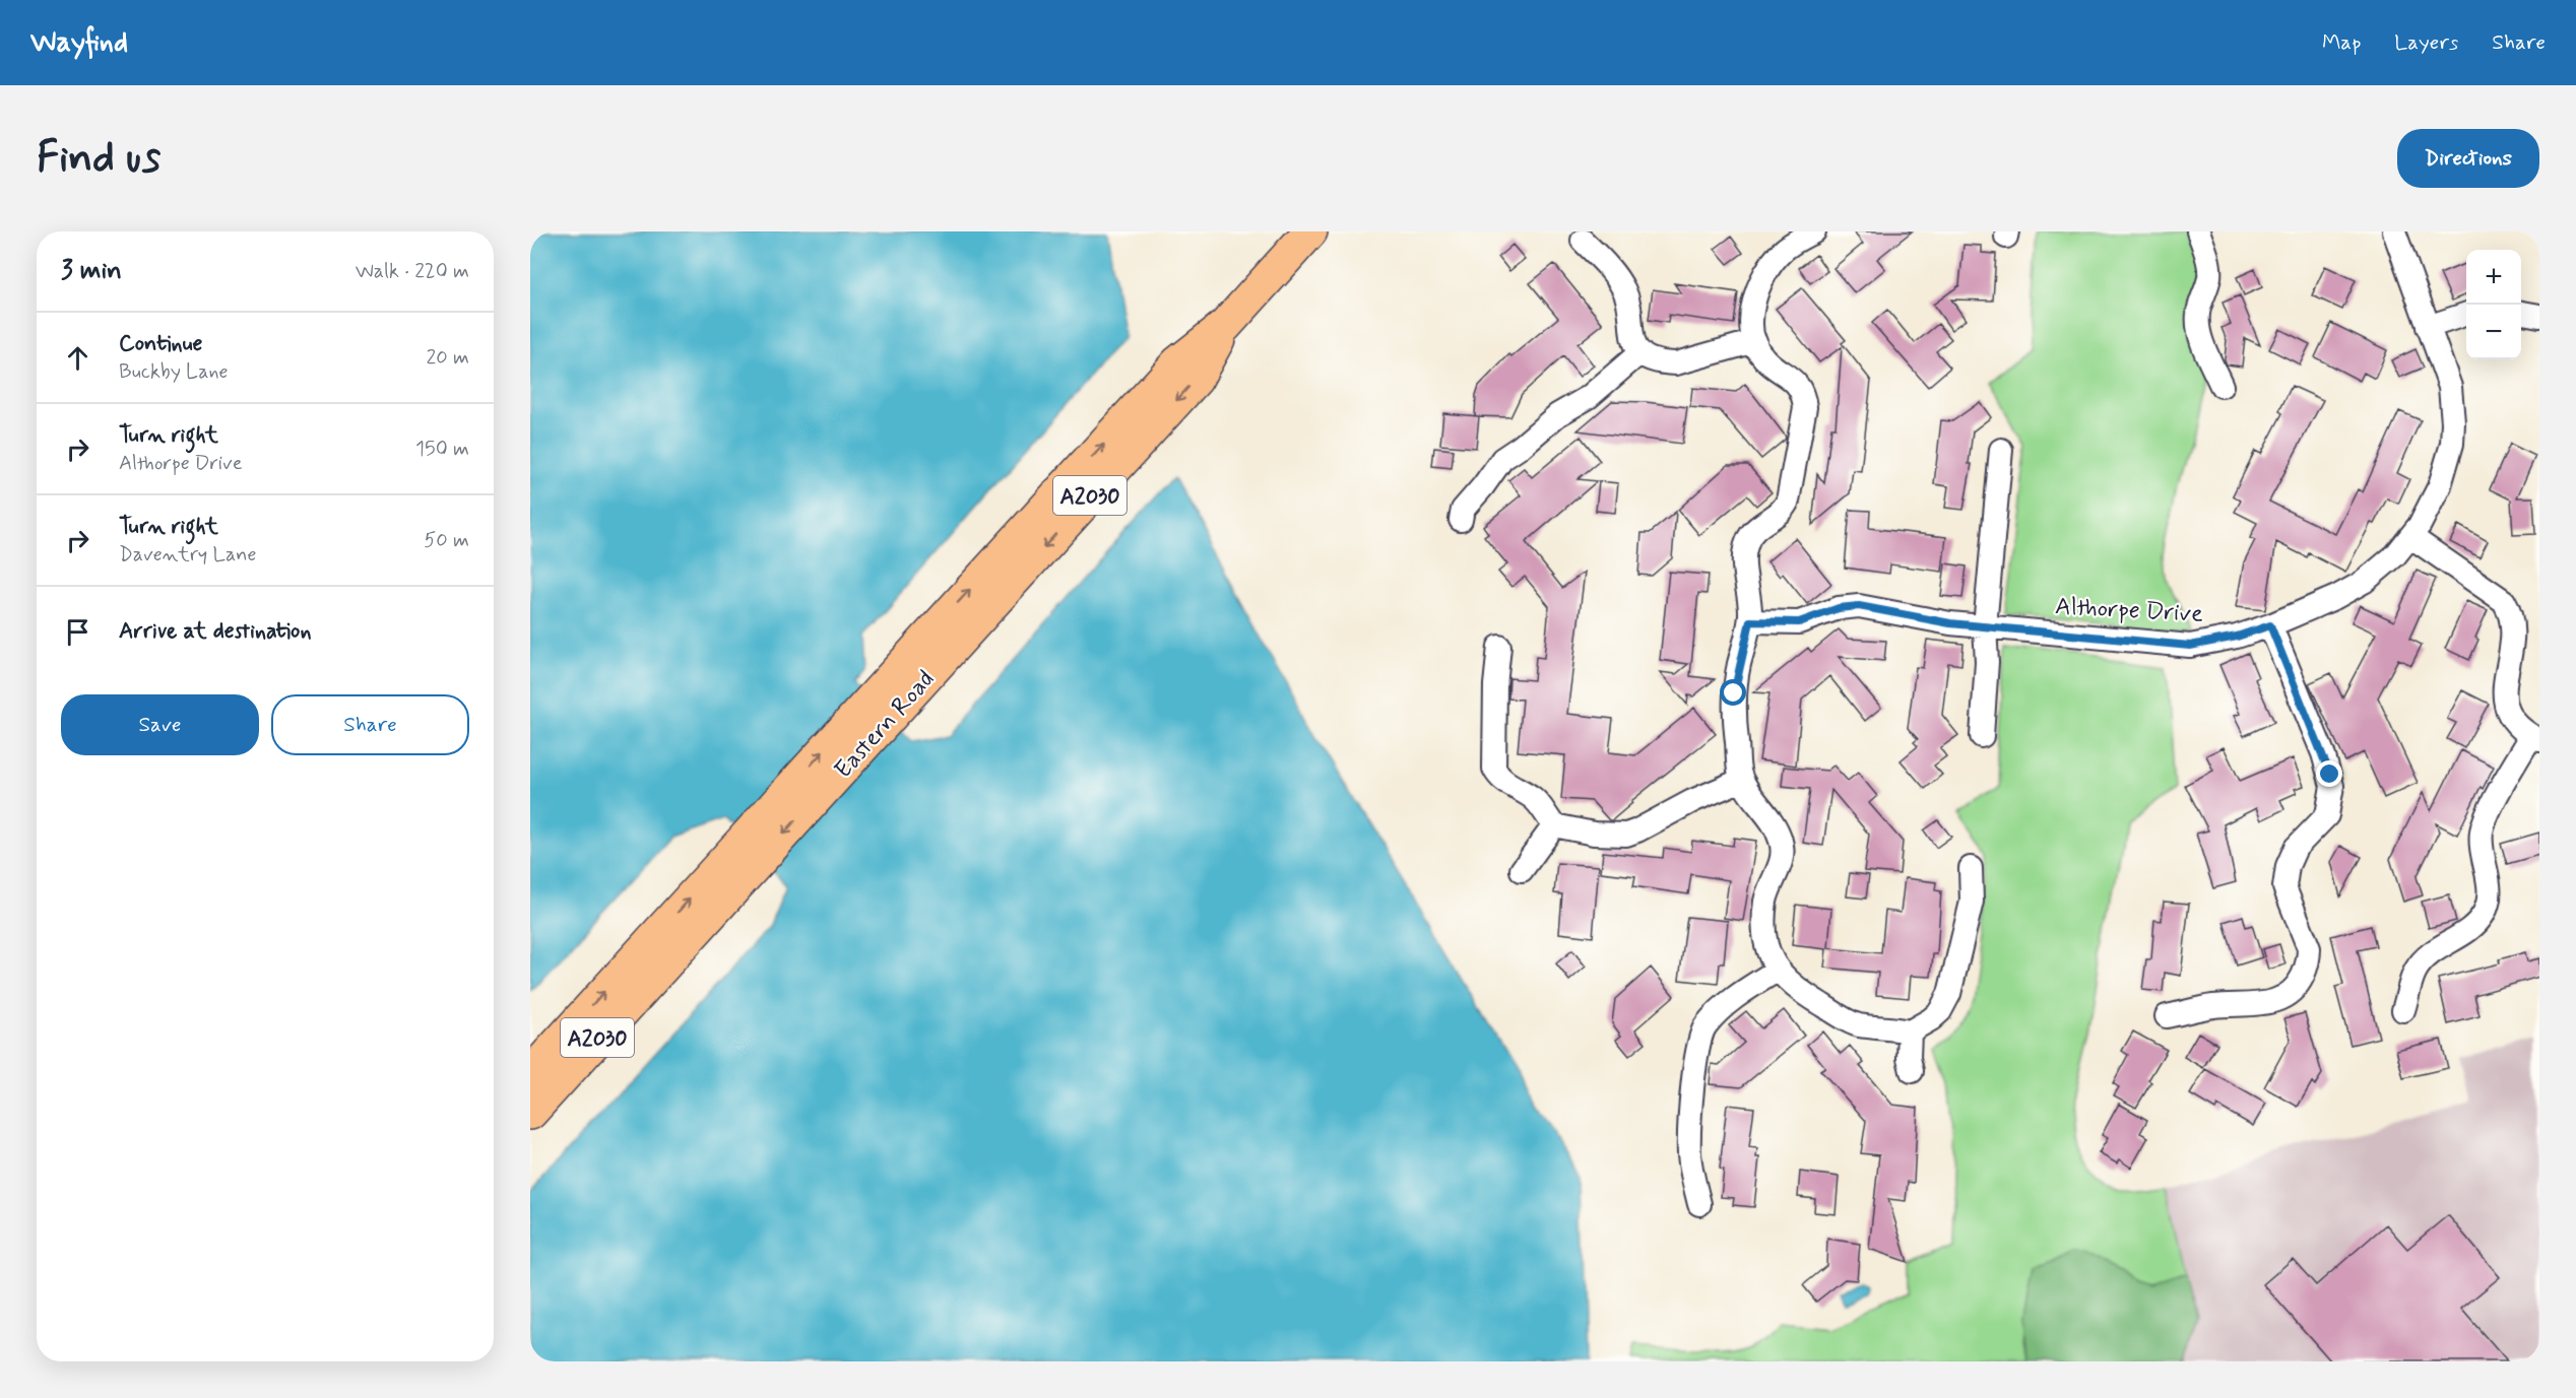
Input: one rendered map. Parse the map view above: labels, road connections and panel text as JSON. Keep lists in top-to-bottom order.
{
  "streets": {
    "main road": ["A2030", "Eastern Road"],
    "street": ["Althorpe Drive"]
  },
  "page": {
    "header": "Wayfind",
    "nav": ["Map", "Layers", "Share"],
    "buttons": [
      "Directions",
      ["Save", "Share"]
    ],
    "title": "Find us",
    "heading": ["3 min", "Walk · 220 m"],
    "map_buttons": ["+", "−"],
    "list": [
      ["Continue", "Buckby Lane", "20 m"],
      ["Turn right", "Althorpe Drive", "150 m"],
      ["Turn right", "Daventry Lane", "50 m"],
      "Arrive at destination"
    ]
  }
}
